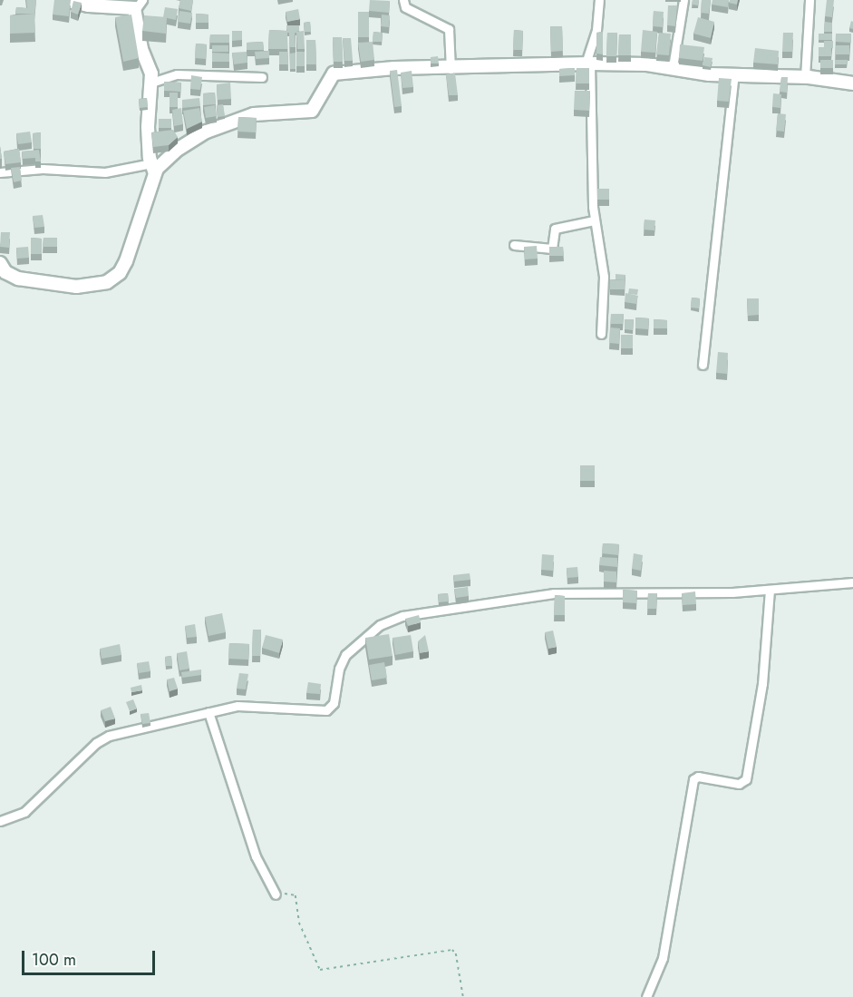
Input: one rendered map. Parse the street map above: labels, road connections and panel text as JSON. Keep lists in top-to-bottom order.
{
  "scale_bar": "100 m"
}
